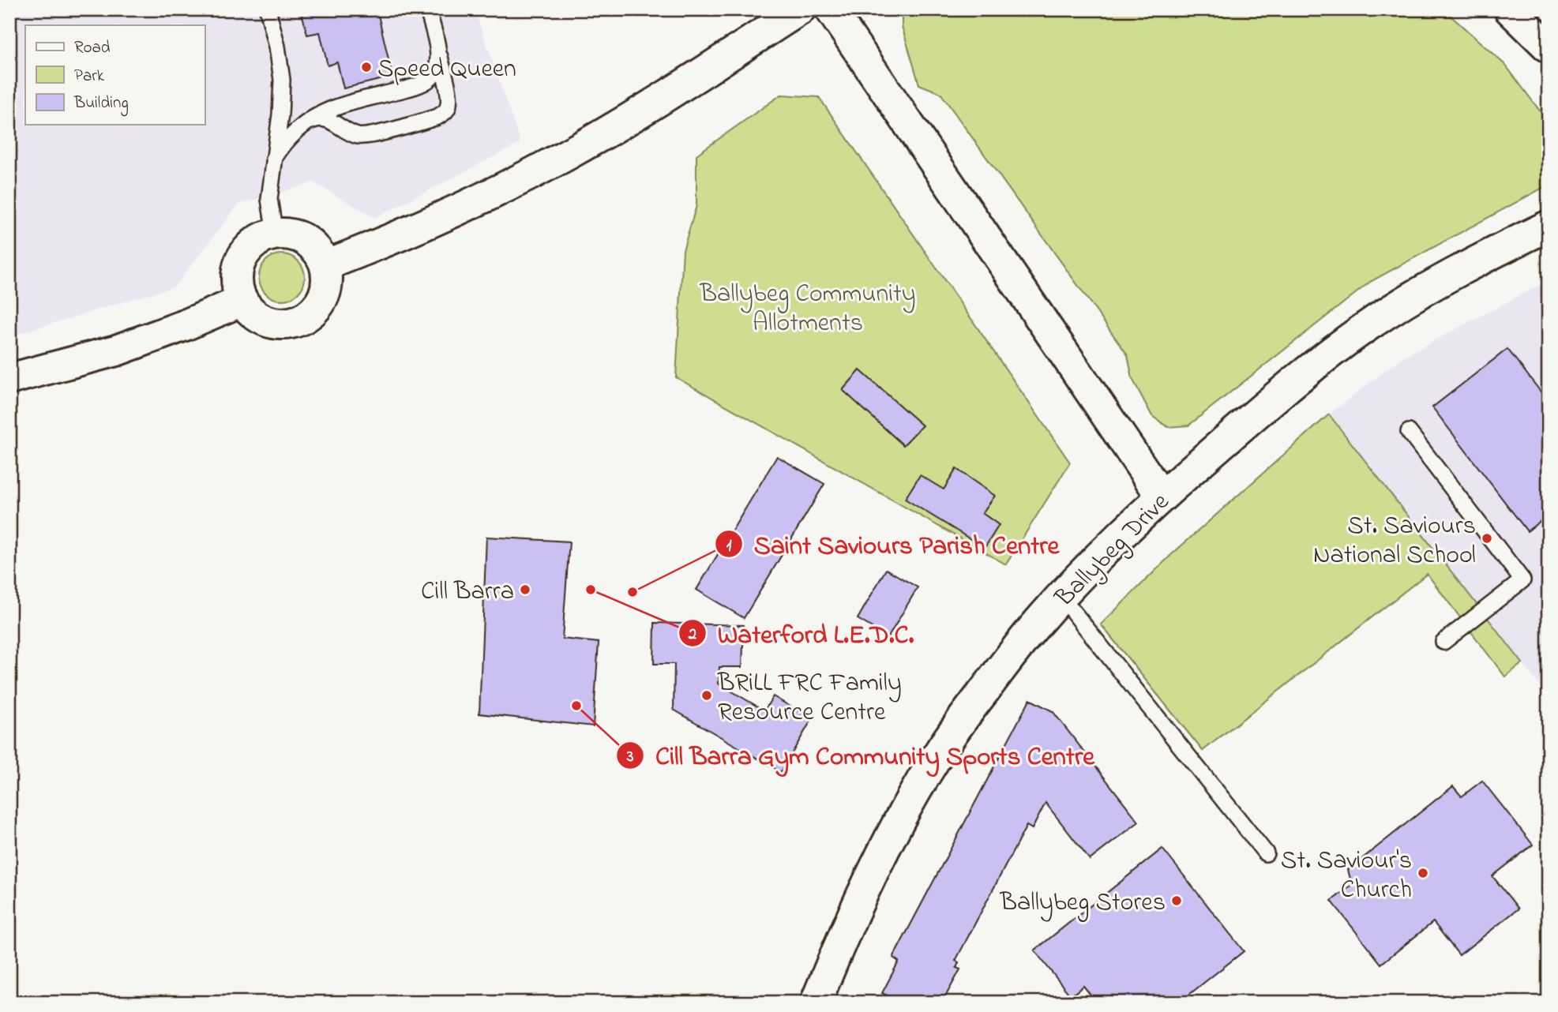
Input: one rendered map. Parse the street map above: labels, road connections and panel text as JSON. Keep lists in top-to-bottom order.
{
  "streets": {
    "street": ["Ballybeg Drive"]
  },
  "parks": ["Ballybeg Community Allotments"],
  "places": [
    "Speed Queen",
    "St. Saviours National School",
    "Cill Barra",
    "Waterford L.E.D.C.",
    "Saint Saviours Parish Centre",
    "BRiLL FRC Family Resource Centre",
    "Cill Barra Gym Community Sports Centre",
    "St. Saviour's Church",
    "Ballybeg Stores"
  ],
  "legend": ["Road", "Park", "Building"]
}
